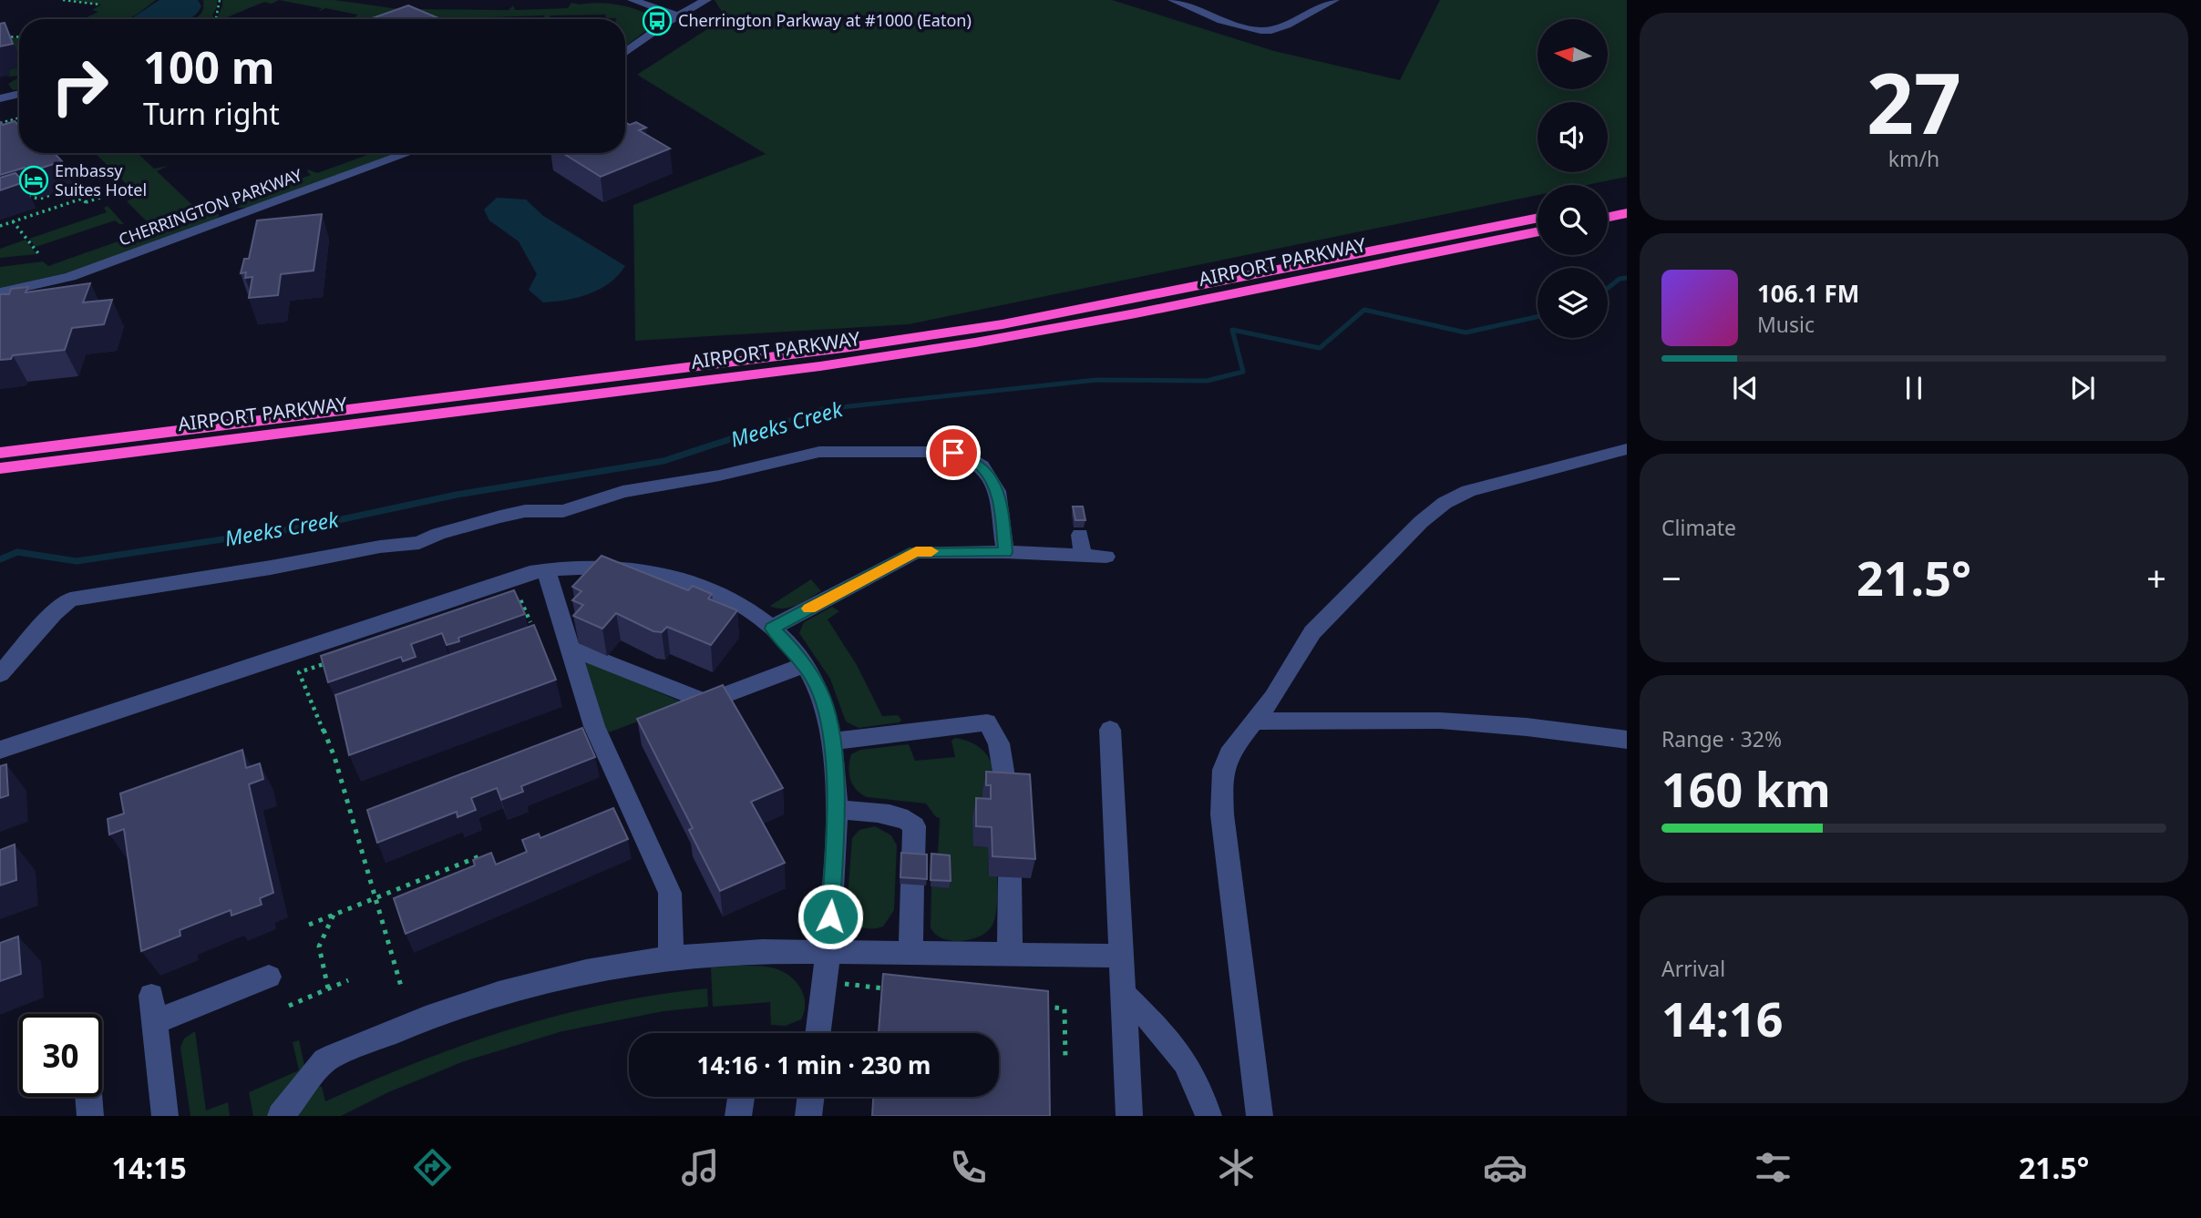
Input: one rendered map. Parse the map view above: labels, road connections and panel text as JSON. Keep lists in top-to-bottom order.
{
  "streets": {
    "highway": ["AIRPORT PARKWAY"],
    "street": ["CHERRINGTON PARKWAY"]
  },
  "water": ["Meeks Creek"],
  "places": {
    "bus stop": ["Cherrington Parkway at #1000 (Eaton)"],
    "hotel": ["Embassy Suites Hotel"]
  },
  "north": "left",
  "page": {
    "tile": [
      ["27", "km/h"],
      "Climate",
      ["Range · 32%", "160 km"],
      ["Arrival", "14:16"]
    ],
    "turn": ["100 m", "Turn right"],
    "song": ["106.1 FM", "Music"],
    "heat": ["−", "21.5°", "+"],
    "limit": "30",
    "trip": "14:16 · 1 min · 230 m",
    "tabs": ["14:15", "21.5°"]
  }
}
